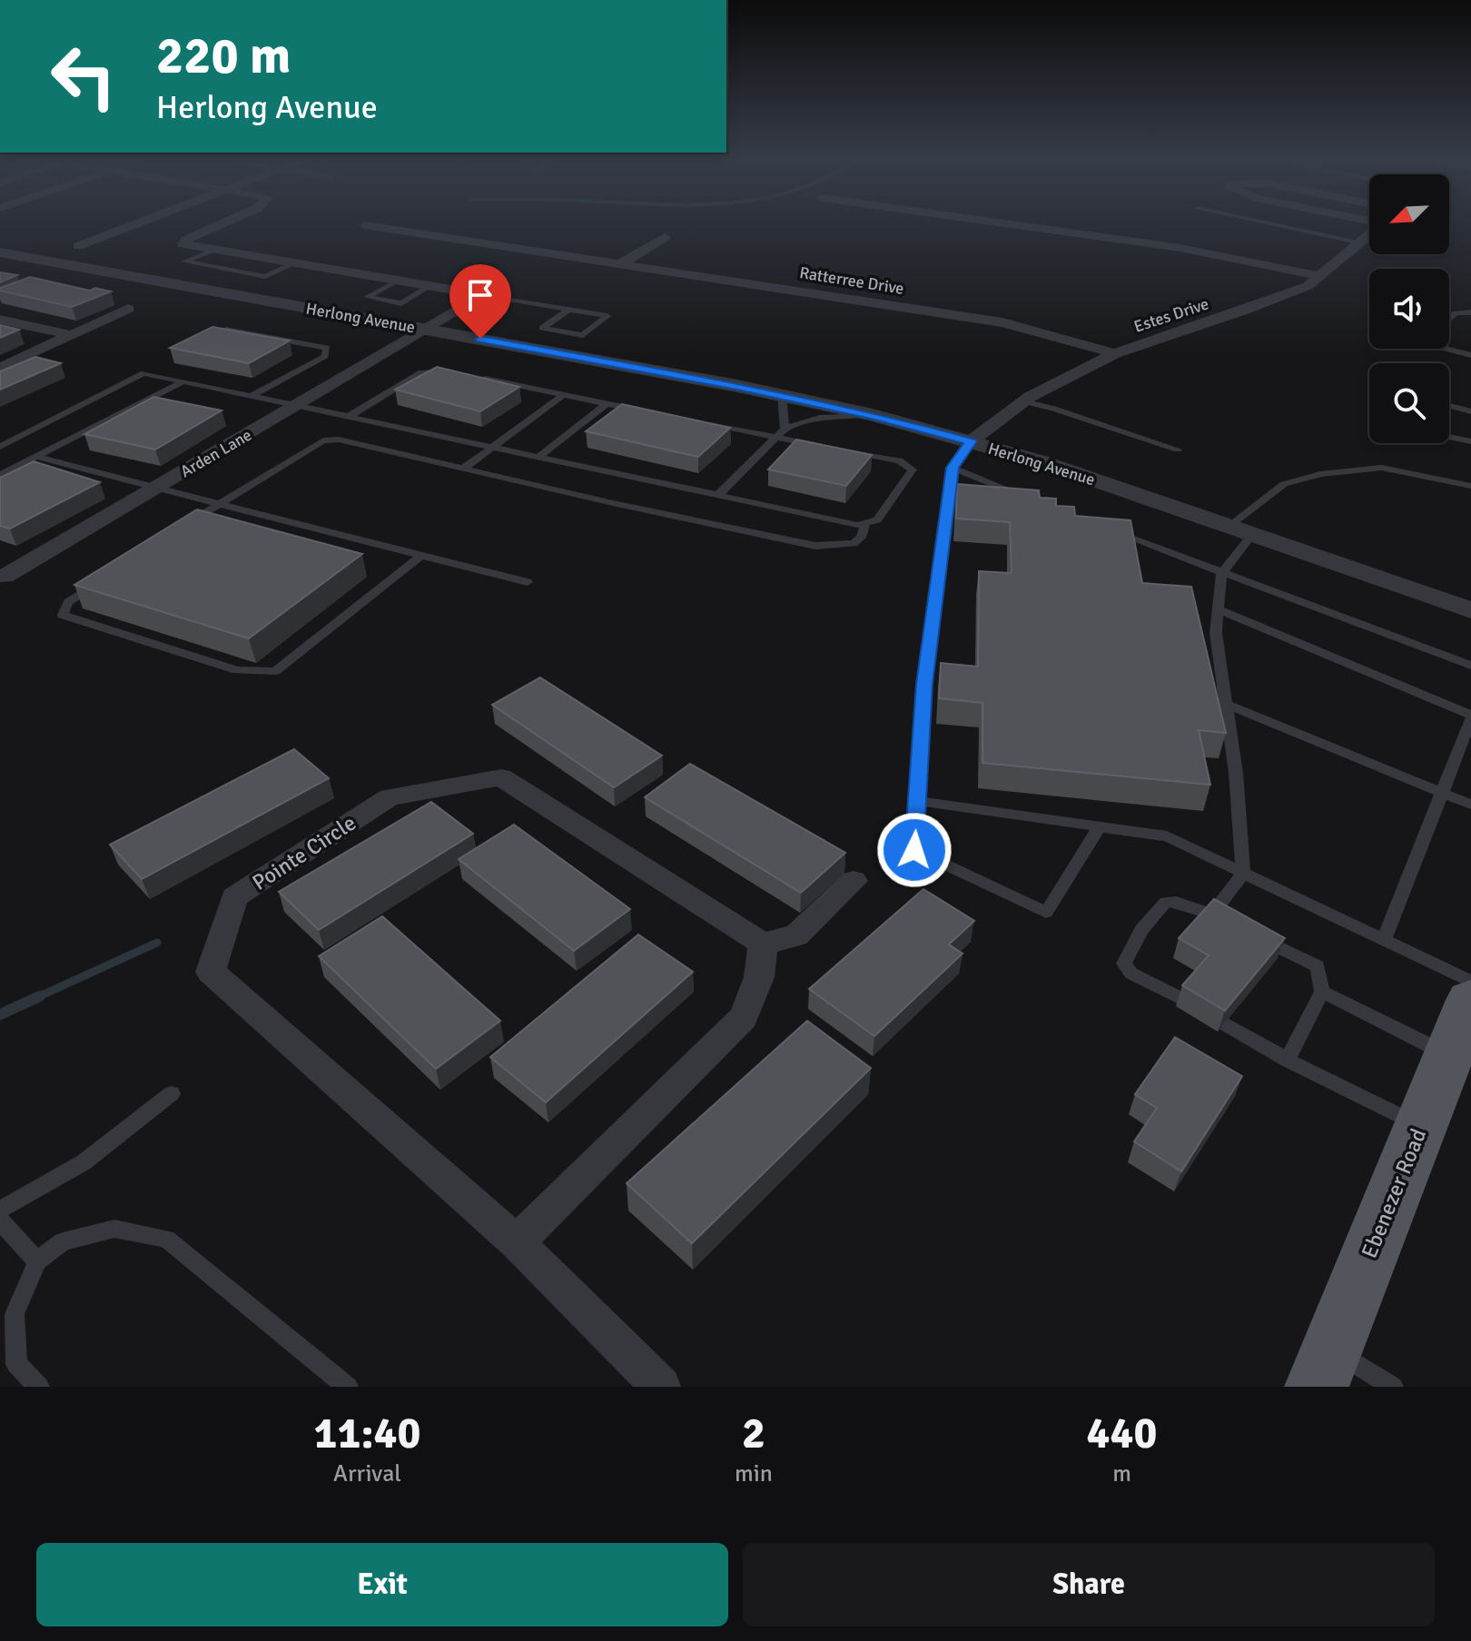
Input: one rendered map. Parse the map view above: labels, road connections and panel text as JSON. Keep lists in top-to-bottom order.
{
  "streets": {
    "main road": ["Ebenezer Road"],
    "street": [
      "Ratterree Drive",
      "Estes Drive",
      "Herlong Avenue",
      "Arden Lane",
      "Pointe Circle"
    ]
  },
  "crossings": [
    ["Ratterree Drive", "Estes Drive"],
    ["Estes Drive", "Herlong Avenue"],
    ["Herlong Avenue", "Arden Lane"]
  ],
  "north": "bottom left",
  "page": {
    "turn": ["220 m", "Herlong Avenue"],
    "eta": [
      "11:40",
      "Arrival",
      "2",
      "min",
      "440",
      "m"
    ],
    "buttons": ["Exit", "Share"]
  }
}
